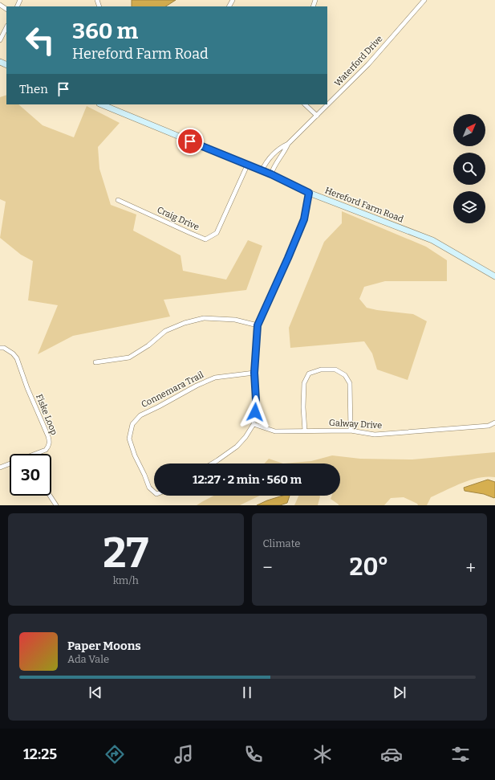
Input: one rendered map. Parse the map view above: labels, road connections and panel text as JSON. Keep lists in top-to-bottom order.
{
  "streets": {
    "street": [
      "Waterford Drive",
      "Hereford Farm Road",
      "Craig Drive",
      "Connemara Trail",
      "Fiske Loop",
      "Galway Drive"
    ]
  },
  "crossings": [
    ["Waterford Drive", "Hereford Farm Road"],
    ["Hereford Farm Road", "Craig Drive"]
  ],
  "north": "top right",
  "page": {
    "turn": ["360 m", "Hereford Farm Road"],
    "then": "Then",
    "limit": "30",
    "trip": "12:27 · 2 min · 560 m",
    "tile": [
      ["27", "km/h"],
      "Climate"
    ],
    "heat": ["−", "20°", "+"],
    "song": ["Paper Moons", "Ada Vale"],
    "tabs": "12:25"
  }
}
